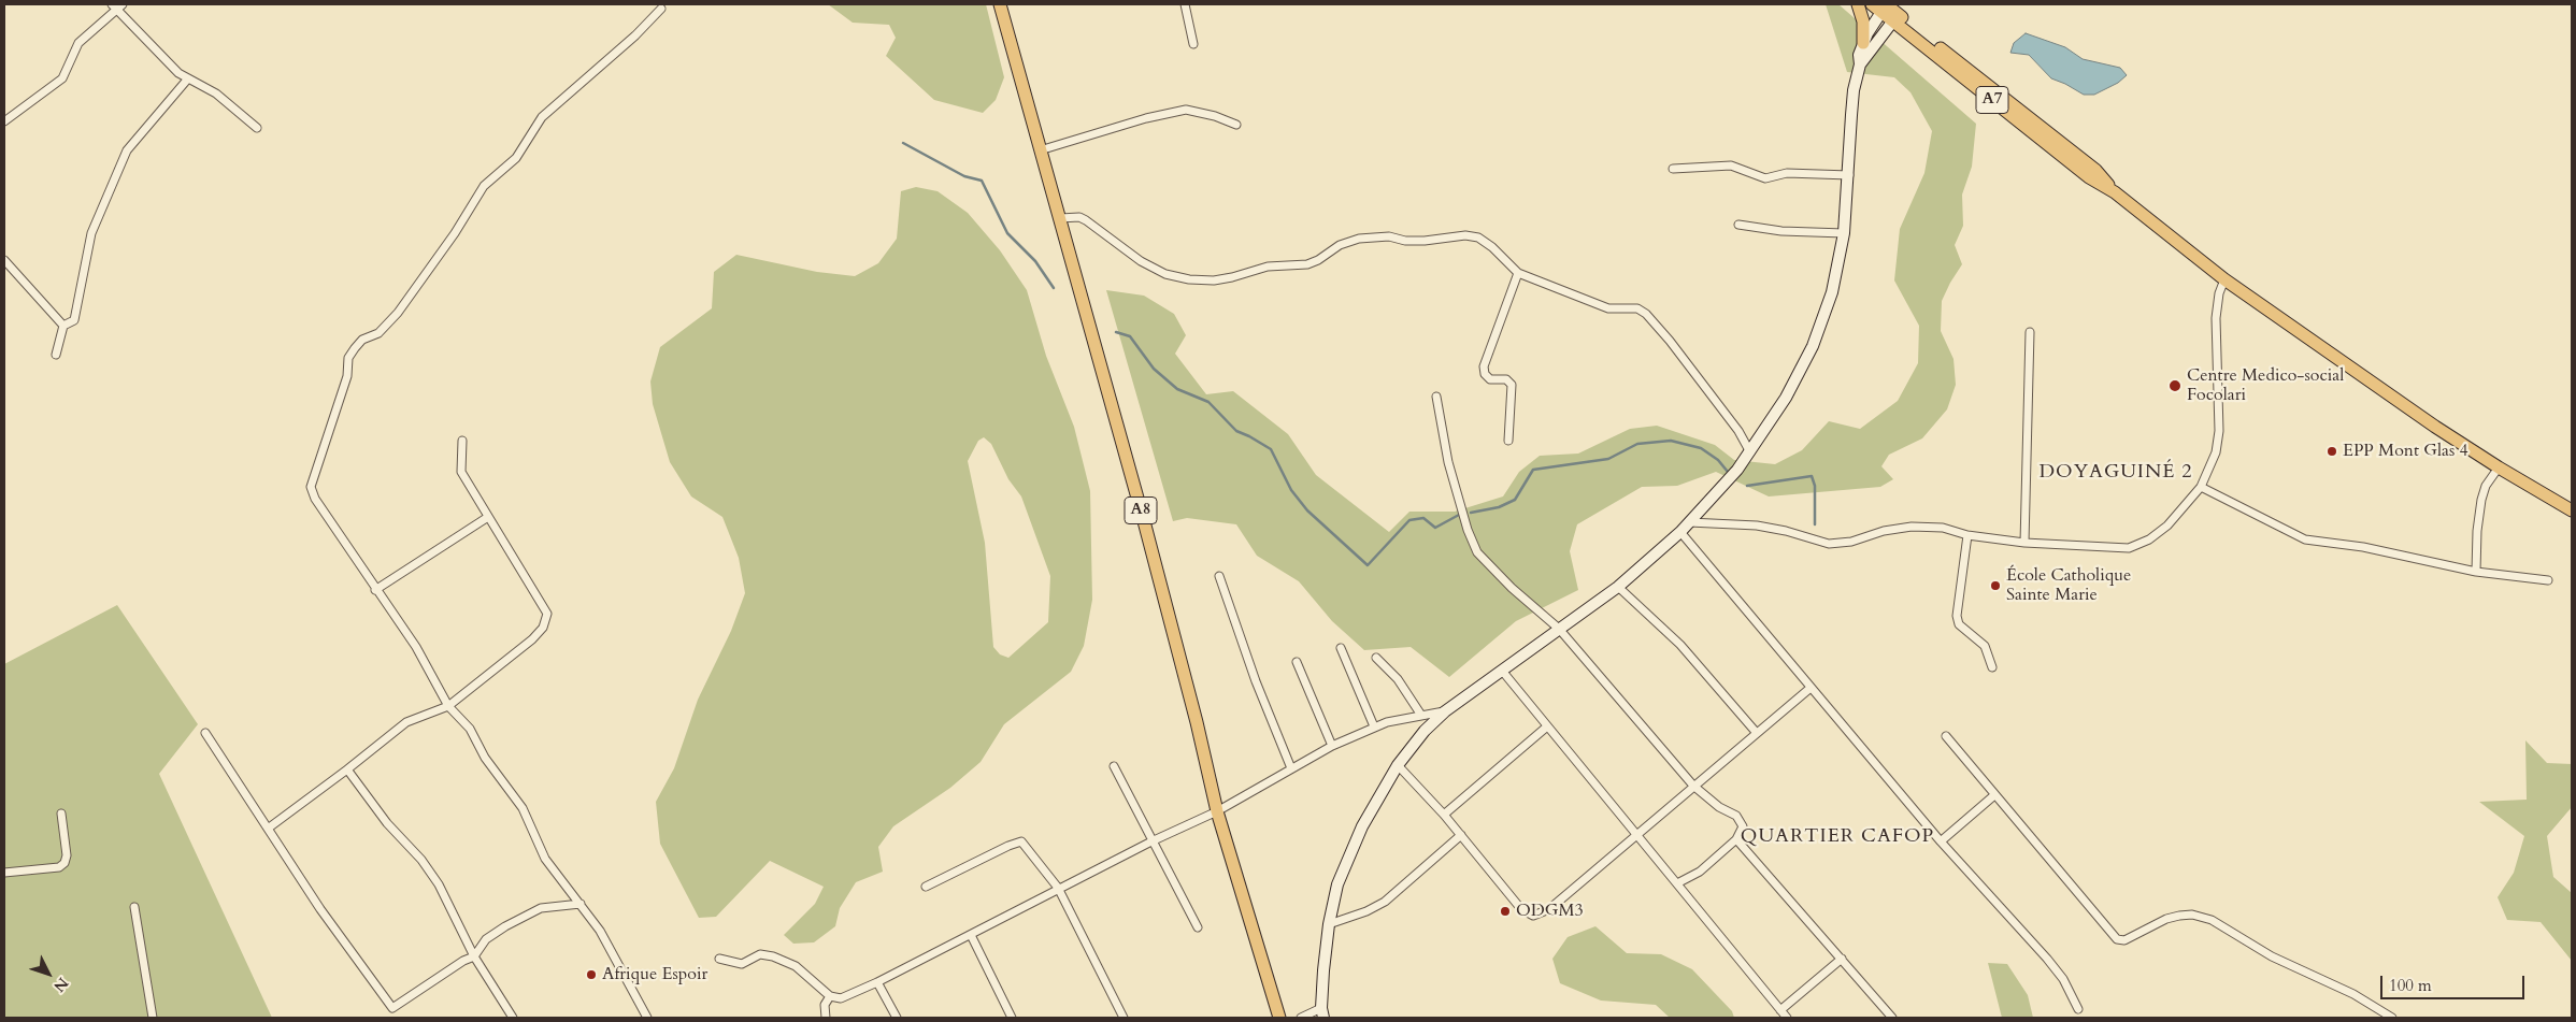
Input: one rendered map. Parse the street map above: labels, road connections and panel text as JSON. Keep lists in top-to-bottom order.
{
  "streets": {
    "main road": ["A7", "A8"]
  },
  "districts": ["DOYAGUINÉ 2", "QUARTIER CAFOP"],
  "places": [
    "Centre Medico-social Focolari",
    "EPP Mont Glas 4",
    "École Catholique Sainte Marie",
    "ODGM3",
    "Afrique Espoir"
  ],
  "scale_bar": "100 m",
  "north": "bottom right"
}
